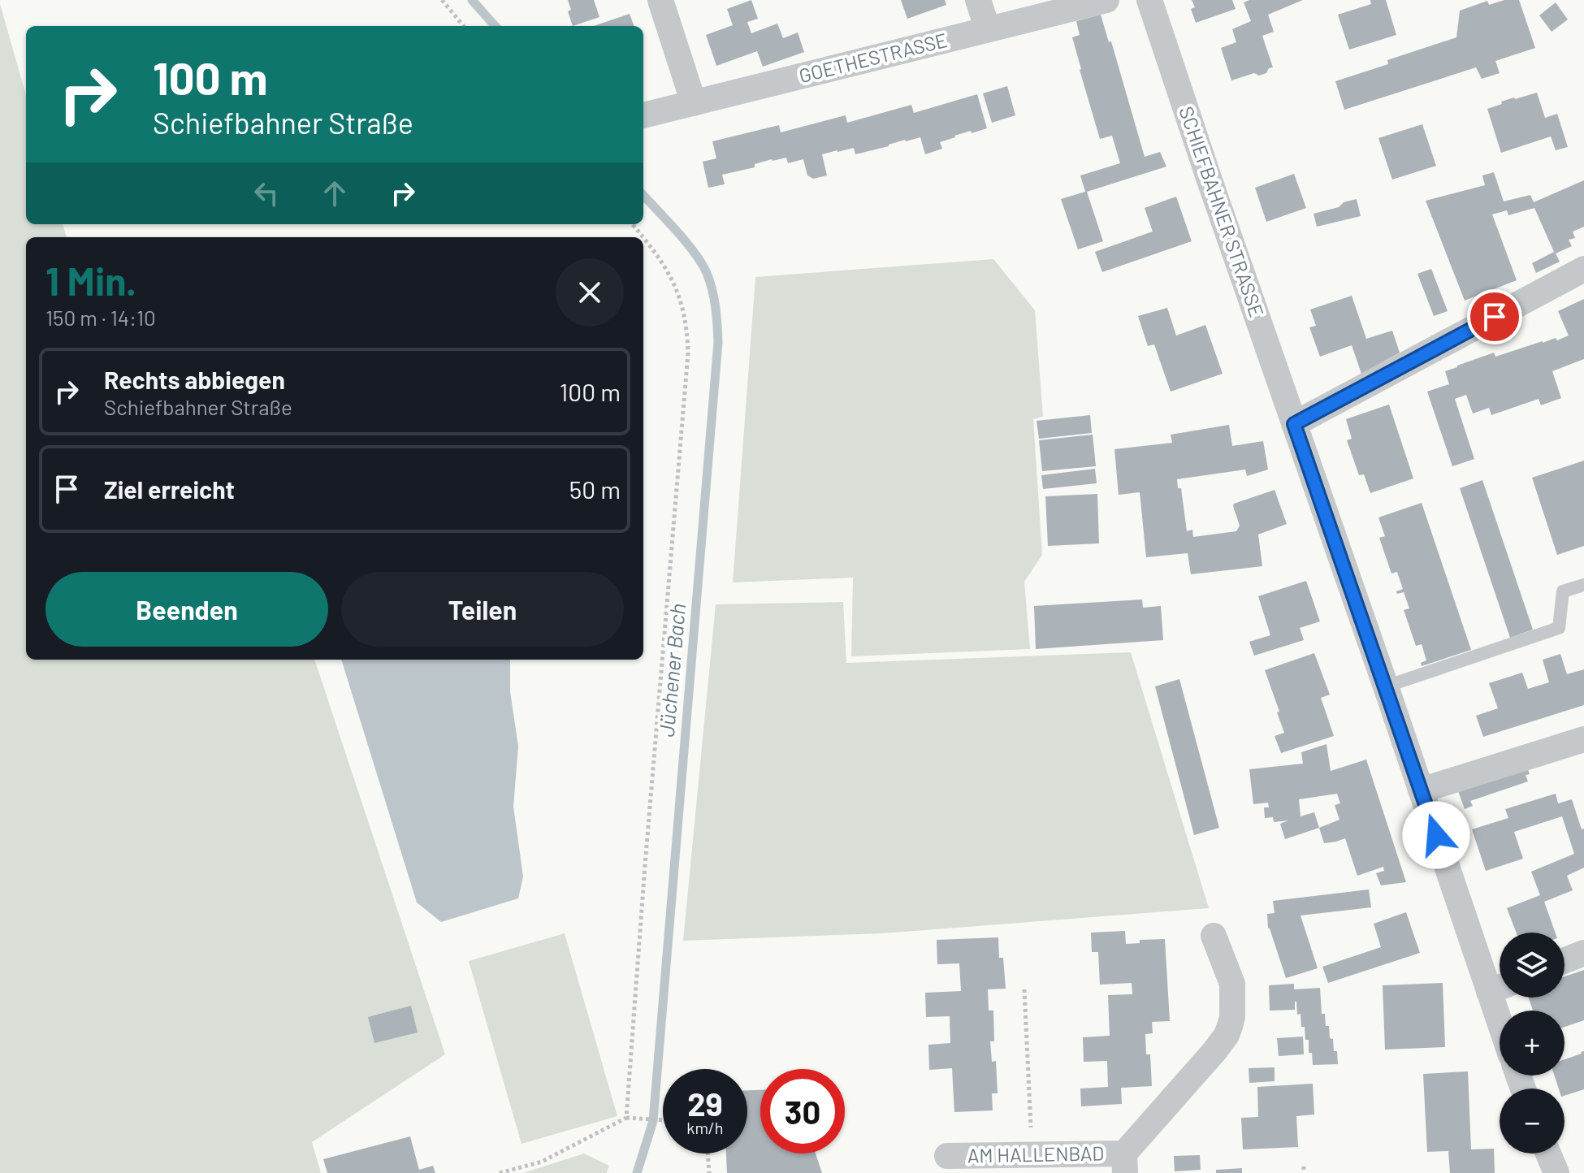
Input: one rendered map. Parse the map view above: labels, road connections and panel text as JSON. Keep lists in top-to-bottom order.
{
  "streets": {
    "street": ["GOETHESTRASSE", "SCHIEFBAHNER STRASSE", "AM HALLENBAD"]
  },
  "water": ["Jüchener Bach"],
  "page": {
    "turn": ["100 m", "Schiefbahner Straße"],
    "heading": ["1 Min.", "150 m · 14:10"],
    "list": [
      {
        "name": "Rechts abbiegen",
        "note": "Schiefbahner Straße",
        "value": "100 m"
      },
      {
        "name": "Ziel erreicht",
        "value": "50 m"
      }
    ],
    "buttons": ["Beenden", "Teilen"],
    "map_buttons": ["+", "−"],
    "speed": "29 km/h",
    "limit": "30"
  }
}
